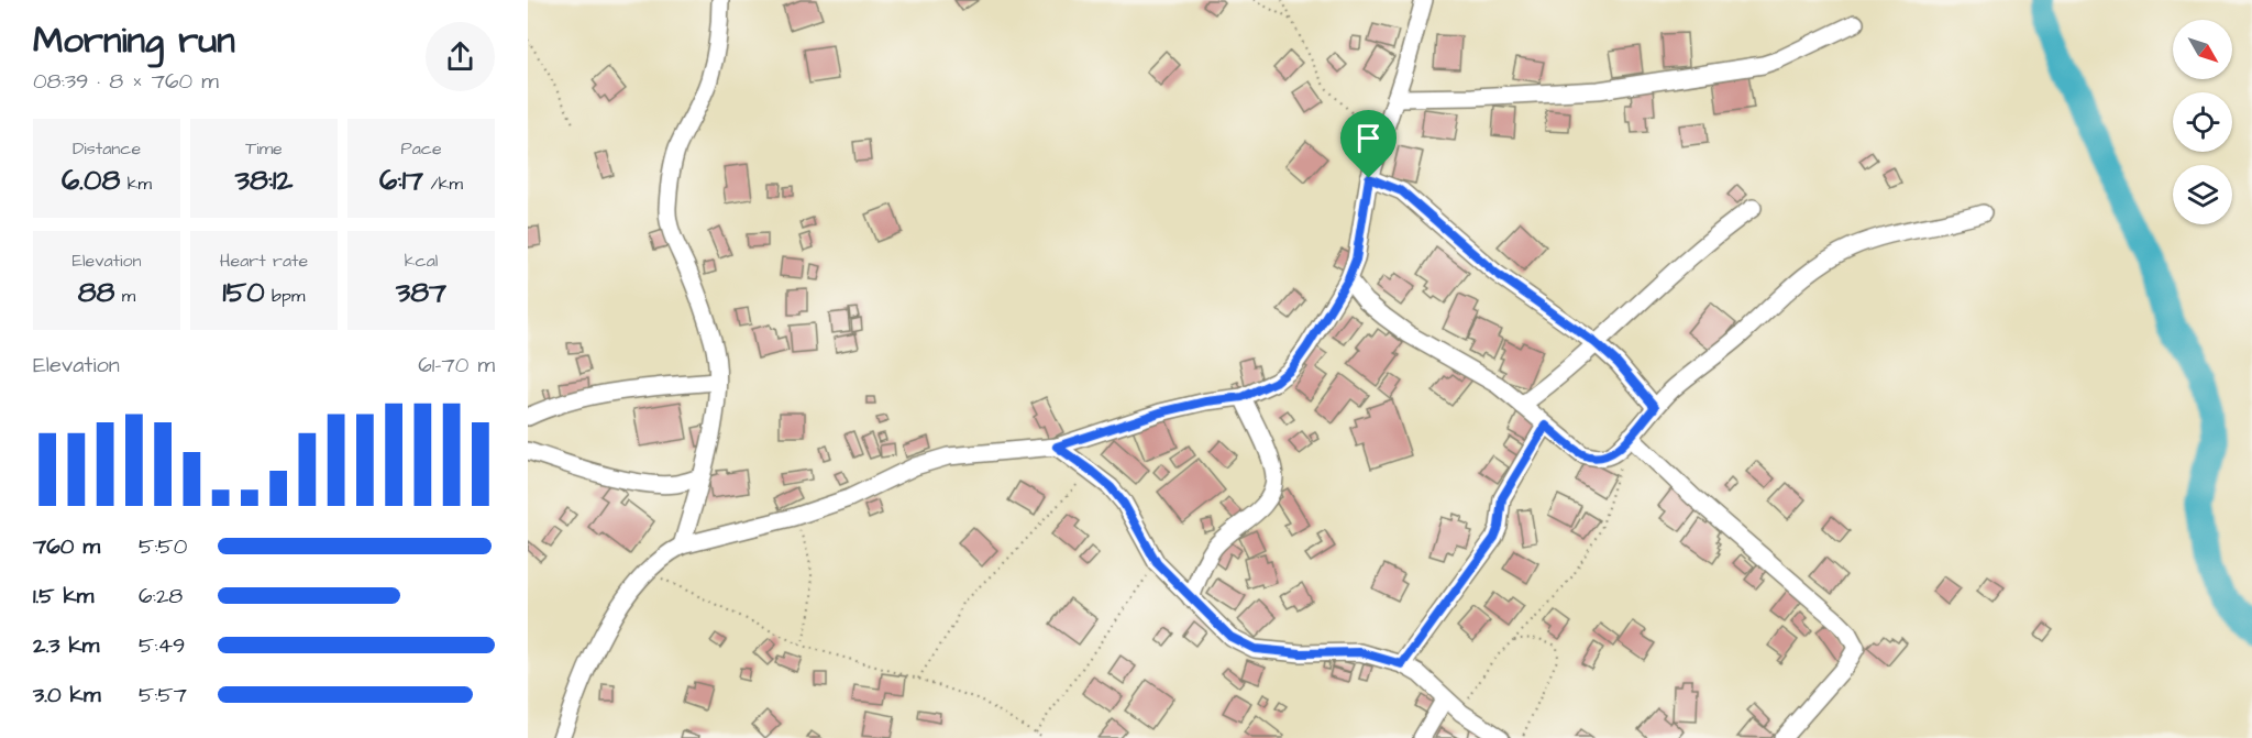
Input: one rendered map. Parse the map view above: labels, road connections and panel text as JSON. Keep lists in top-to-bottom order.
{
  "north": "bottom right",
  "page": {
    "heading": ["Morning run", "08:39 · 8 × 760 m"],
    "stats": [
      ["Distance", "6.08 km"],
      ["Time", "38:12"],
      ["Pace", "6:17 /km"],
      ["Elevation", "88 m"],
      ["Heart rate", "150 bpm"],
      ["kcal", "387"]
    ],
    "chart": ["Elevation", "61–70 m"],
    "list": [
      {
        "name": "760 m",
        "note": "5:50"
      },
      {
        "name": "1.5 km",
        "note": "6:28"
      },
      {
        "name": "2.3 km",
        "note": "5:49"
      },
      {
        "name": "3.0 km",
        "note": "5:57"
      }
    ]
  }
}
